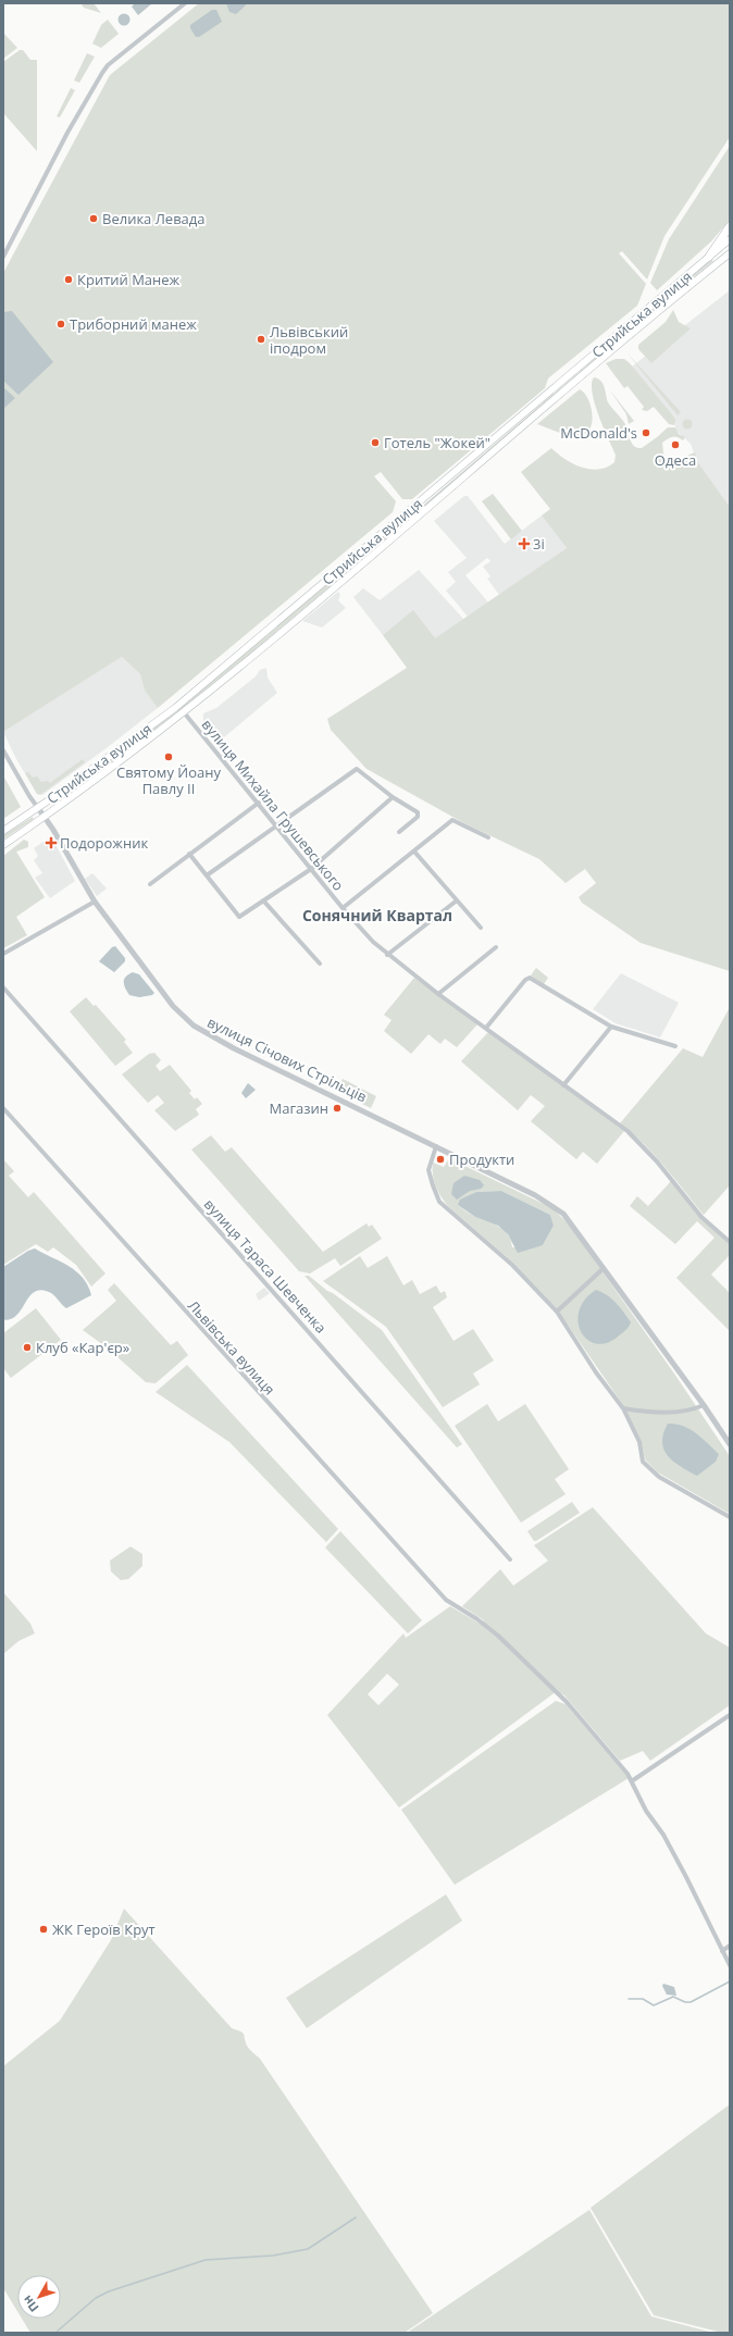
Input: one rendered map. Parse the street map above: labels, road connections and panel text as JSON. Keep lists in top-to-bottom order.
{
  "streets": {
    "main road": ["Стрийська вулиця"],
    "street": [
      "вулиця Михайла Грушевського",
      "вулиця Січових Стрільців",
      "вулиця Тараса Шевченка",
      "Львівська вулиця"
    ]
  },
  "crossings": [
    ["Стрийська вулиця", "вулиця Михайла Грушевського"],
    ["Стрийська вулиця", "вулиця Січових Стрільців"]
  ],
  "districts": ["Сонячний Квартал"],
  "places": {
    "other": [
      "Велика Левада",
      "Критий Манеж",
      "Триборний манеж",
      "Львівський іподром",
      "McDonald's",
      "Готель \"Жокей\"",
      "Одеса",
      "Святому Йоану Павлу ІІ",
      "Магазин",
      "Продукти",
      "Клуб «Кар'єр»",
      "ЖК Героїв Крут"
    ],
    "health": ["3і", "Подорожник"]
  },
  "north": "bottom left"
}
